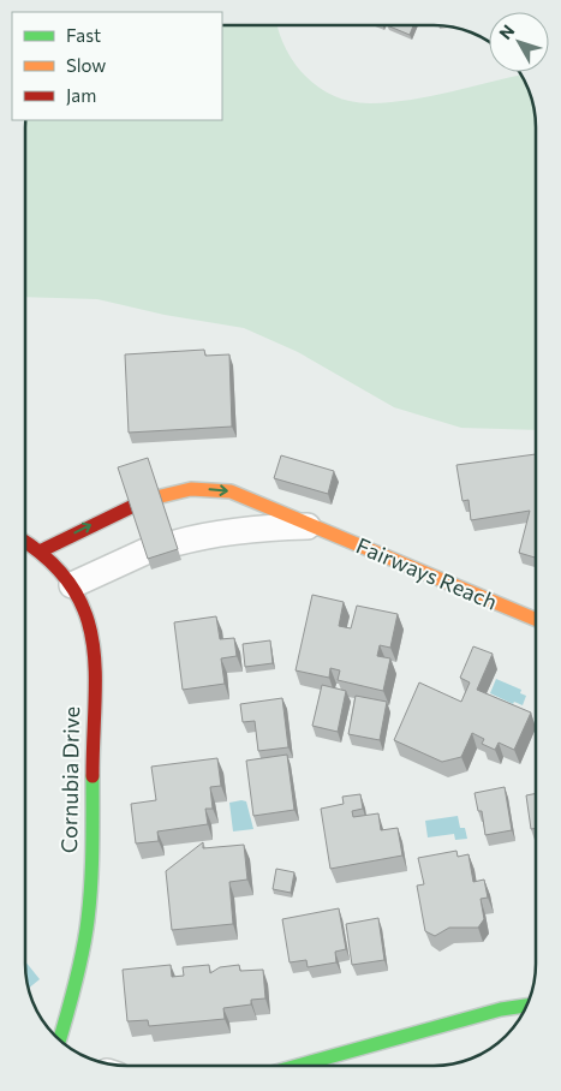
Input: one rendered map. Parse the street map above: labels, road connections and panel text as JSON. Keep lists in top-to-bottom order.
{
  "streets": {
    "street": ["Fairways Reach", "Cornubia Drive"]
  },
  "legend": ["Fast", "Slow", "Jam"],
  "north": "top left"
}
